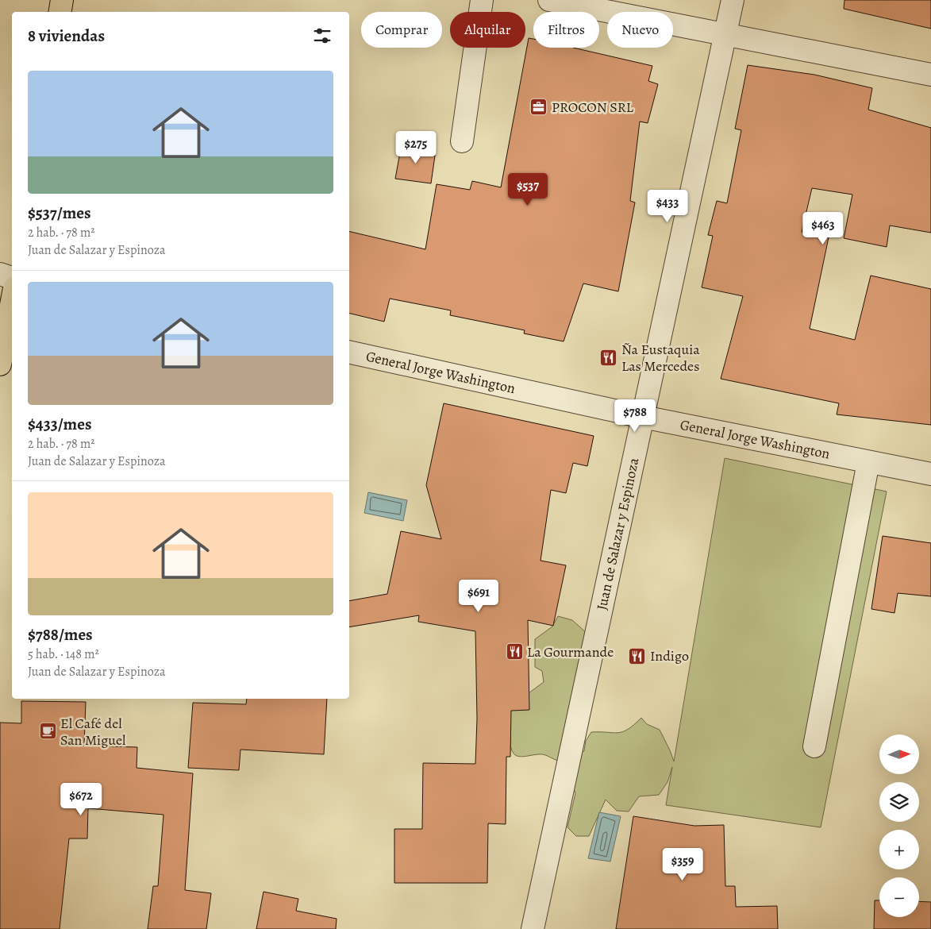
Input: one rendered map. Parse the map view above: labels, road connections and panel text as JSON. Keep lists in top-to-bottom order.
{
  "streets": {
    "street": ["General Jorge Washington", "Juan de Salazar y Espinoza"]
  },
  "crossings": [
    ["General Jorge Washington", "Juan de Salazar y Espinoza"]
  ],
  "places": {
    "office": ["PROCON SRL"],
    "restaurant": ["Ña Eustaquia Las Mercedes", "La Gourmande", "Indigo"],
    "cafe": ["El Café del San Miguel"]
  },
  "north": "right",
  "page": {
    "chip": [
      "Comprar",
      "Alquilar",
      "Filtros",
      "Nuevo"
    ],
    "heading": "8 viviendas",
    "list": [
      {
        "name": "$537/mes",
        "note": "2 hab. · 78 m² · Juan de Salazar y Espinoza"
      },
      {
        "name": "$433/mes",
        "note": "2 hab. · 78 m² · Juan de Salazar y Espinoza"
      },
      {
        "name": "$788/mes",
        "note": "5 hab. · 148 m² · Juan de Salazar y Espinoza"
      }
    ],
    "price": [
      "$275",
      "$537",
      "$433",
      "$463",
      "$788",
      "$691",
      "$672",
      "$359"
    ],
    "map_buttons": ["+", "−"]
  }
}
